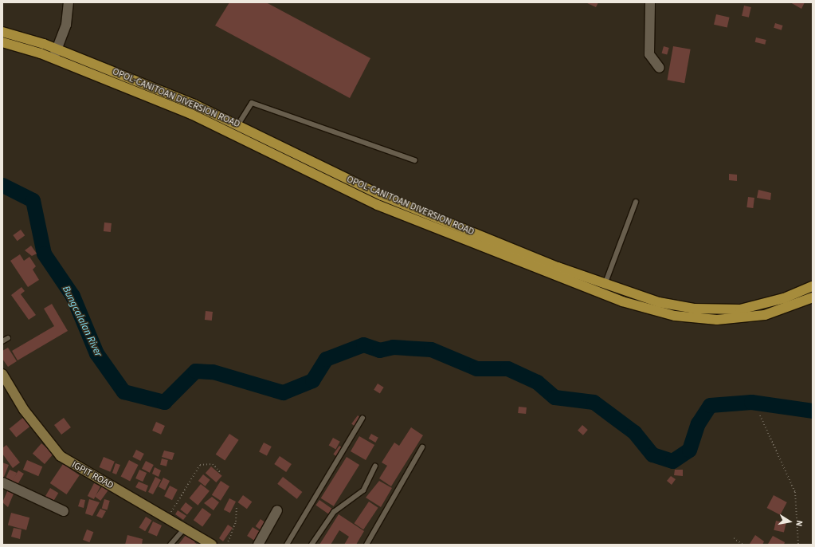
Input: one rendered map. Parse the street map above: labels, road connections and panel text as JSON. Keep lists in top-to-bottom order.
{
  "streets": {
    "main road": ["OPOL-CANITOAN DIVERSION ROAD"],
    "street": ["IGPIT ROAD"]
  },
  "water": ["Bungcalalan River"],
  "north": "right"
}
